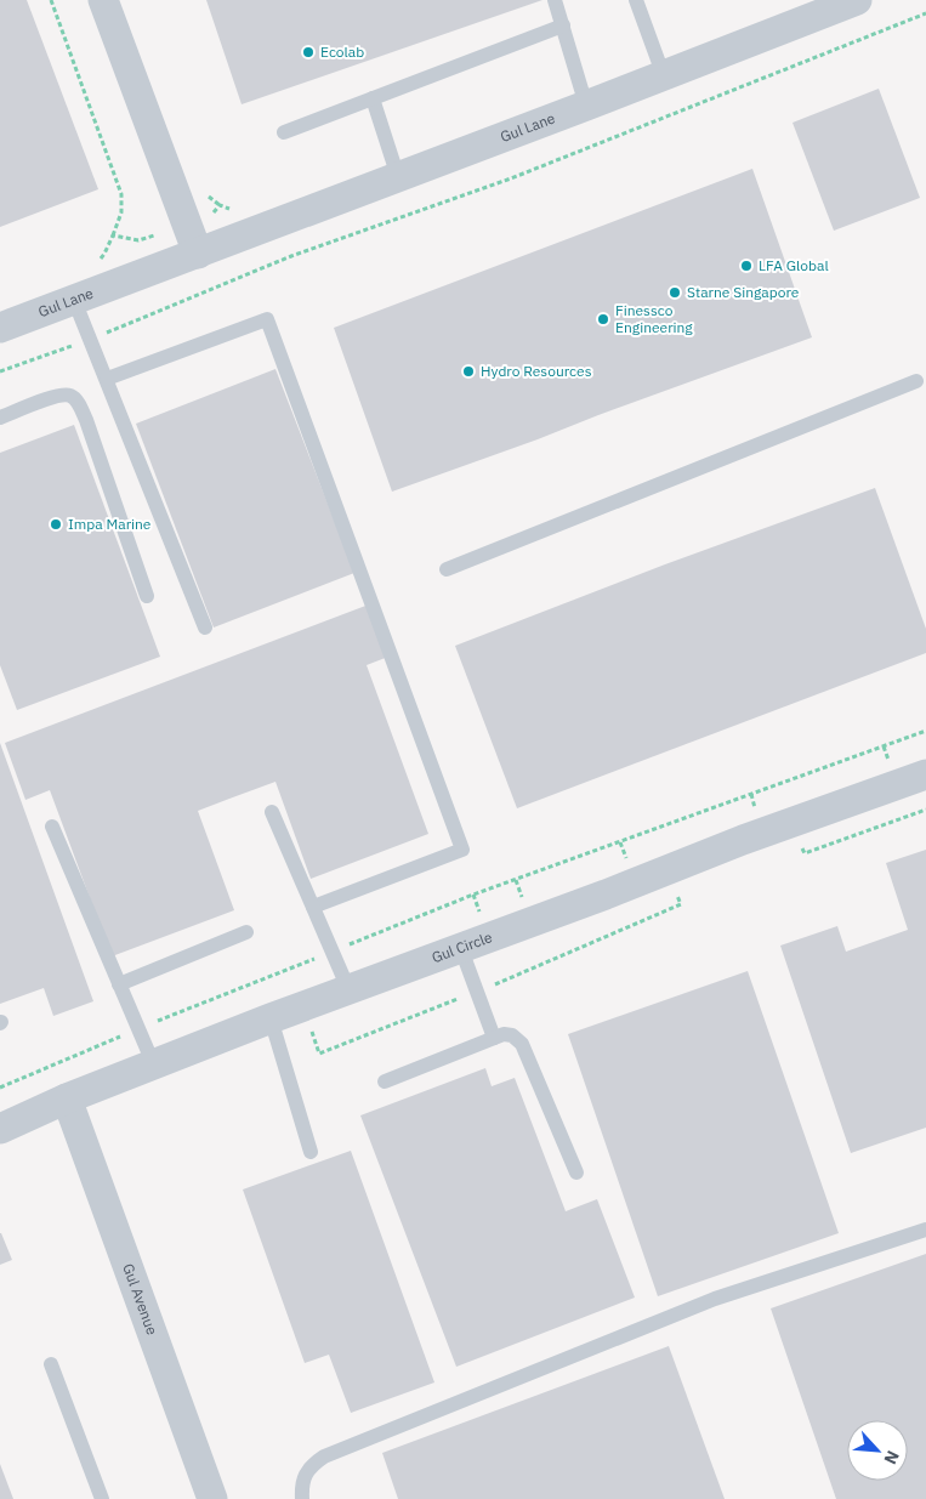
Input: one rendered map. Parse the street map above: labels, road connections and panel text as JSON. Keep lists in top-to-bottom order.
{
  "streets": {
    "street": ["Gul Lane", "Gul Circle", "Gul Avenue"]
  },
  "crossings": [
    ["Gul Circle", "Gul Avenue"]
  ],
  "places": [
    "Ecolab",
    "LFA Global",
    "Starne Singapore",
    "Finessco Engineering",
    "Hydro Resources",
    "Impa Marine"
  ],
  "north": "bottom right"
}
